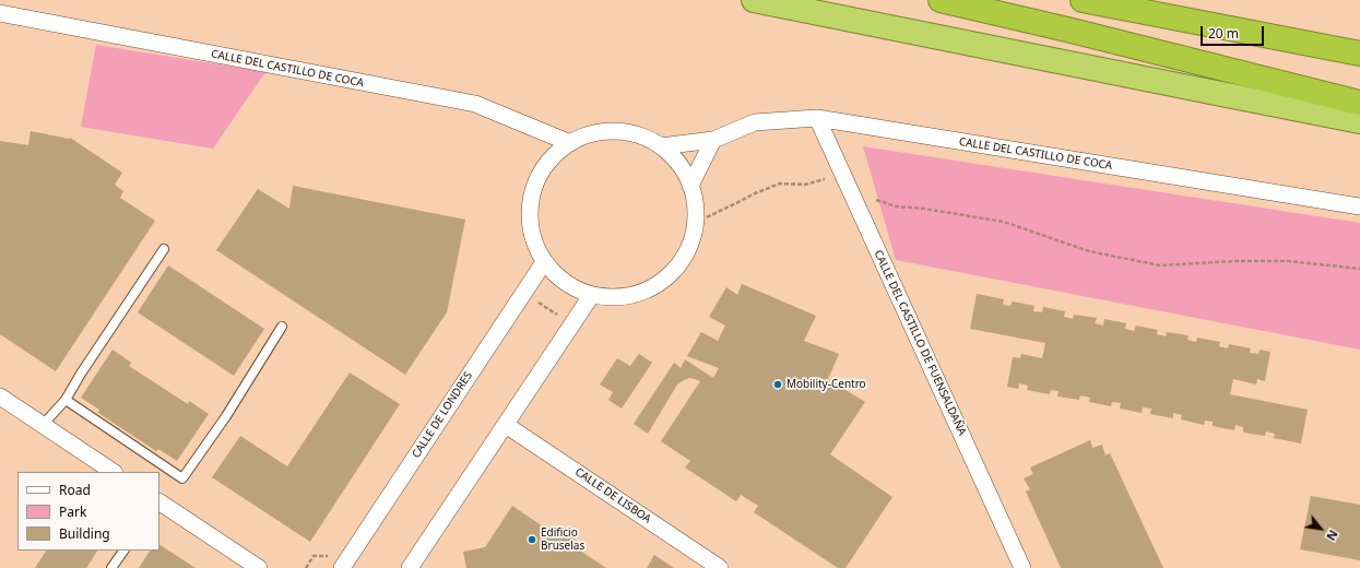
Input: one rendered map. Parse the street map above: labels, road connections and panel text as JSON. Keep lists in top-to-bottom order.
{
  "streets": {
    "street": [
      "CALLE DEL CASTILLO DE COCA",
      "CALLE DEL CASTILLO DE FUENSALDAÑA",
      "CALLE DE LONDRES",
      "CALLE DE LISBOA"
    ]
  },
  "crossings": [
    ["CALLE DEL CASTILLO DE COCA", "CALLE DEL CASTILLO DE FUENSALDAÑA"]
  ],
  "places": ["Mobility-Centro", "Edificio Bruselas"],
  "legend": ["Road", "Park", "Building"],
  "scale_bar": "20 m",
  "north": "bottom right"
}
